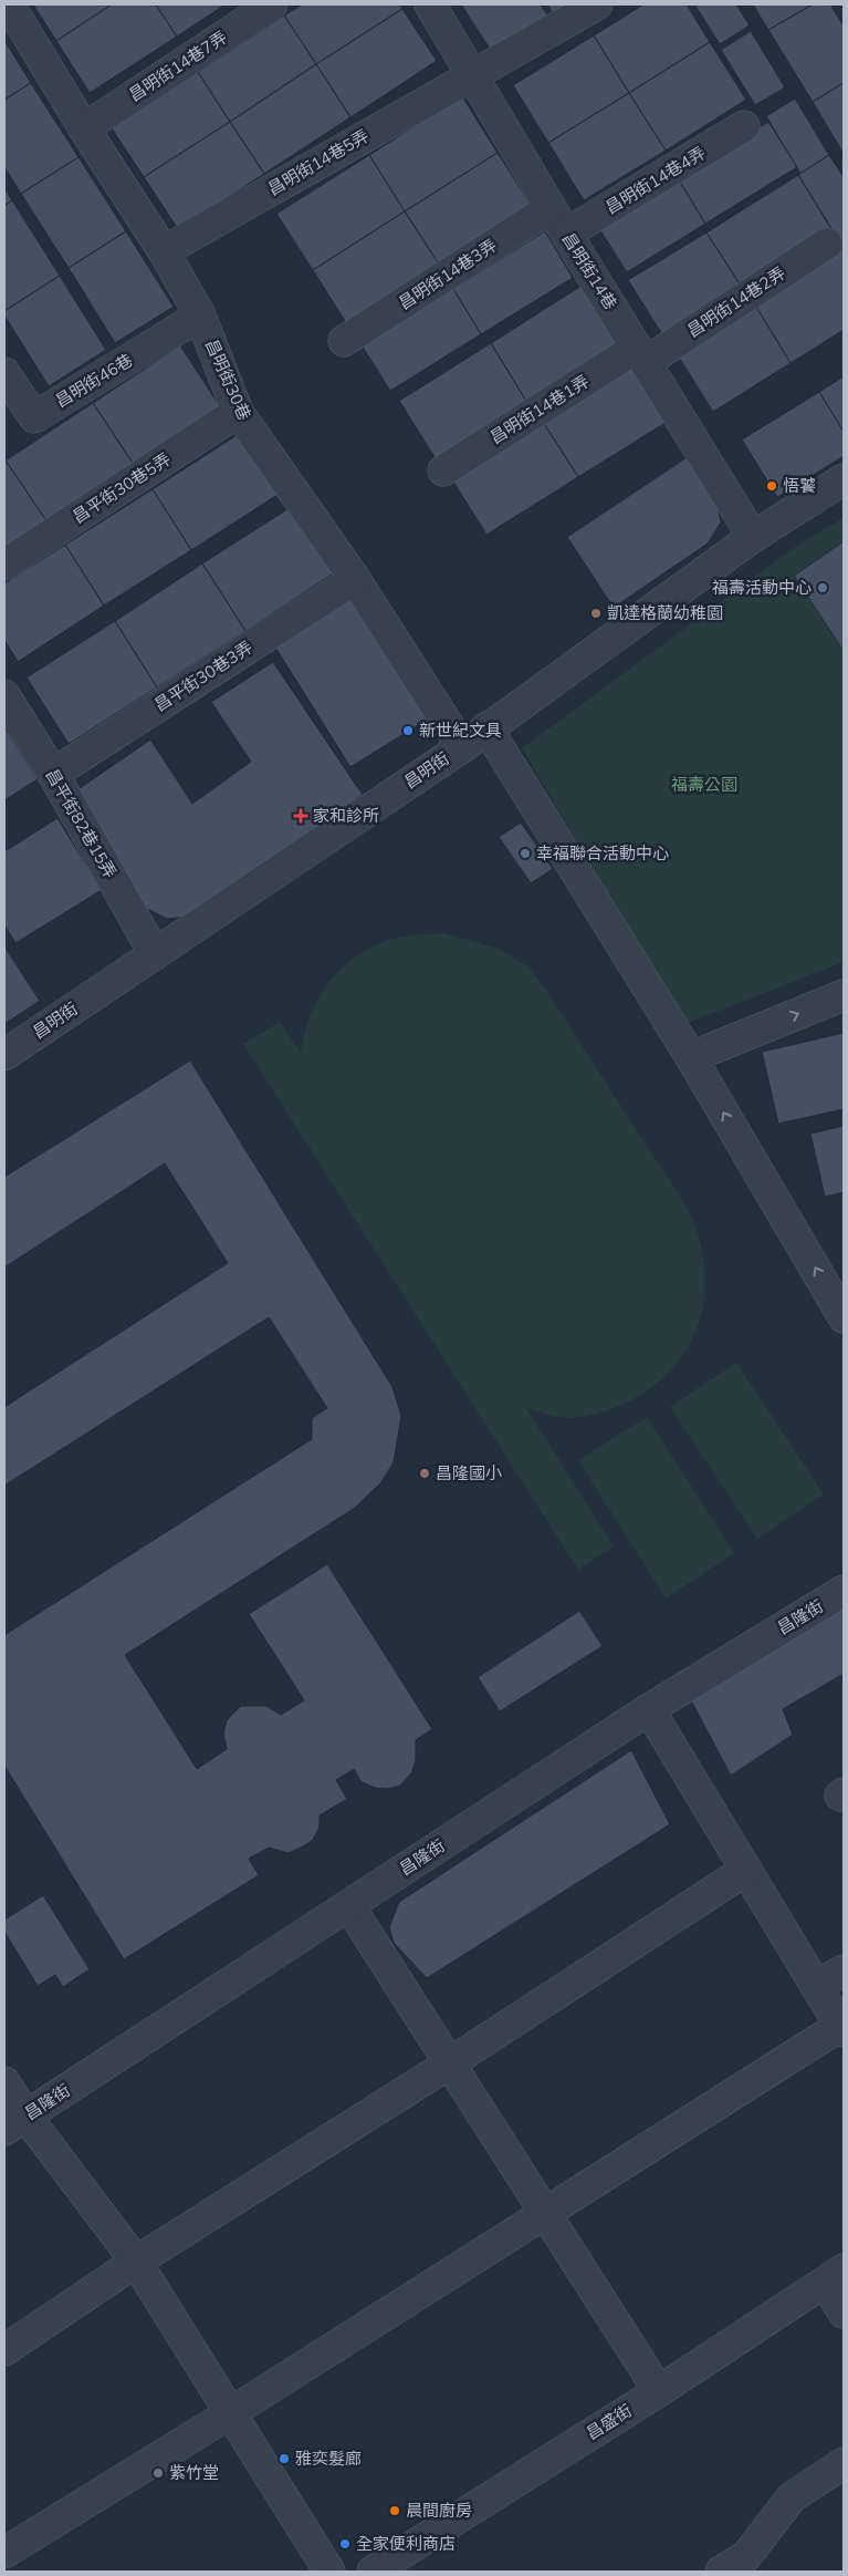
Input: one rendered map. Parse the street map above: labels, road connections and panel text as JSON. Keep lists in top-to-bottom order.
{
  "streets": {
    "street": [
      "昌明街14巷7弄",
      "昌明街14巷5弄",
      "昌明街14巷4弄",
      "昌明街14巷",
      "昌明街14巷3弄",
      "昌明街14巷2弄",
      "昌明街30巷",
      "昌明街46巷",
      "昌明街14巷1弄",
      "昌平街30巷5弄",
      "昌平街30巷3弄",
      "昌明街",
      "昌平街82巷15弄",
      "昌隆街",
      "昌盛街"
    ]
  },
  "crossings": [
    ["昌明街14巷7弄", "昌明街30巷"],
    ["昌明街14巷5弄", "昌明街14巷"],
    ["昌明街14巷5弄", "昌明街30巷"],
    ["昌明街14巷4弄", "昌明街14巷"],
    ["昌明街14巷", "昌明街14巷3弄"],
    ["昌明街14巷", "昌明街14巷2弄"],
    ["昌明街14巷", "昌明街14巷1弄"],
    ["昌明街14巷", "昌明街"],
    ["昌明街14巷2弄", "昌明街14巷1弄"],
    ["昌明街30巷", "昌明街46巷"],
    ["昌明街30巷", "昌平街30巷5弄"],
    ["昌明街30巷", "昌平街30巷3弄"],
    ["昌明街30巷", "昌明街"],
    ["昌平街30巷3弄", "昌平街82巷15弄"],
    ["昌明街", "昌平街82巷15弄"]
  ],
  "parks": ["福壽公園"],
  "places": {
    "other": [
      "悟饕",
      "福壽活動中心",
      "凱達格蘭幼稚園",
      "新世紀文具",
      "幸福聯合活動中心",
      "昌隆國小",
      "雅奕髮廊",
      "紫竹堂",
      "晨間廚房",
      "全家便利商店"
    ],
    "health": ["家和診所"]
  }
}
